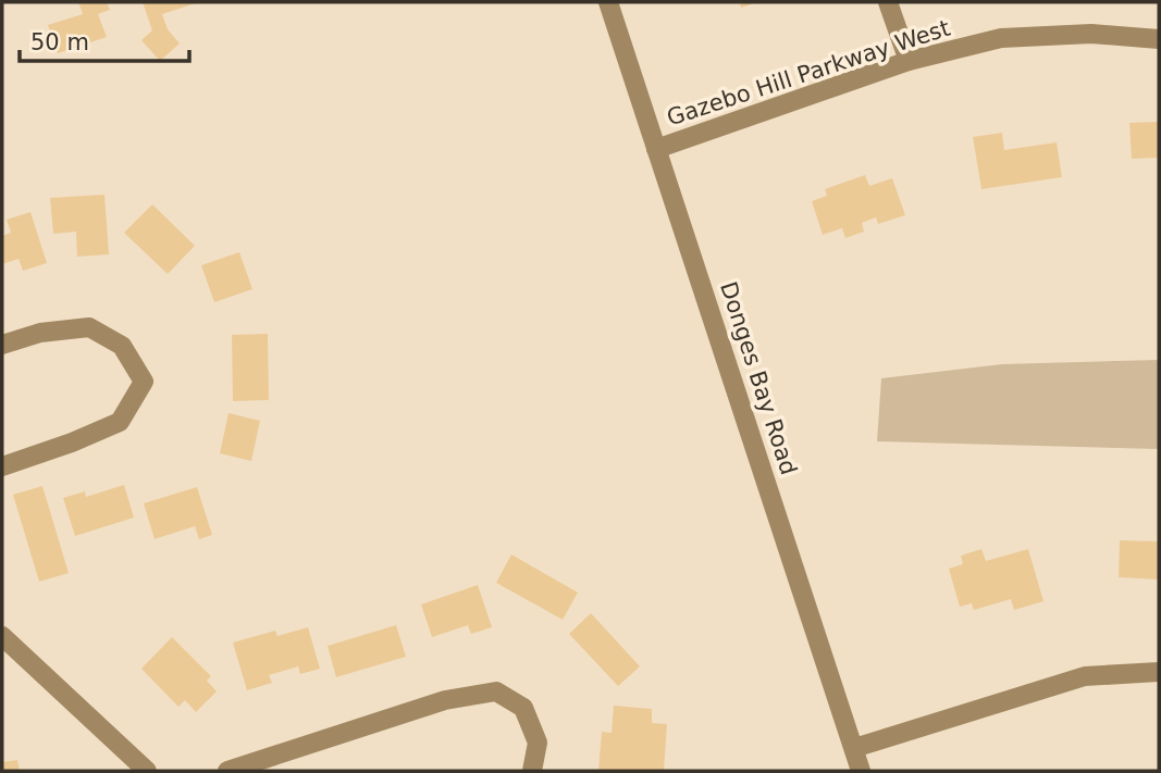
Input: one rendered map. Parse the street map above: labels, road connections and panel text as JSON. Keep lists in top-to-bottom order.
{
  "streets": {
    "street": ["Gazebo Hill Parkway West", "Donges Bay Road"]
  },
  "crossings": [
    ["Gazebo Hill Parkway West", "Donges Bay Road"]
  ],
  "scale_bar": "50 m"
}
